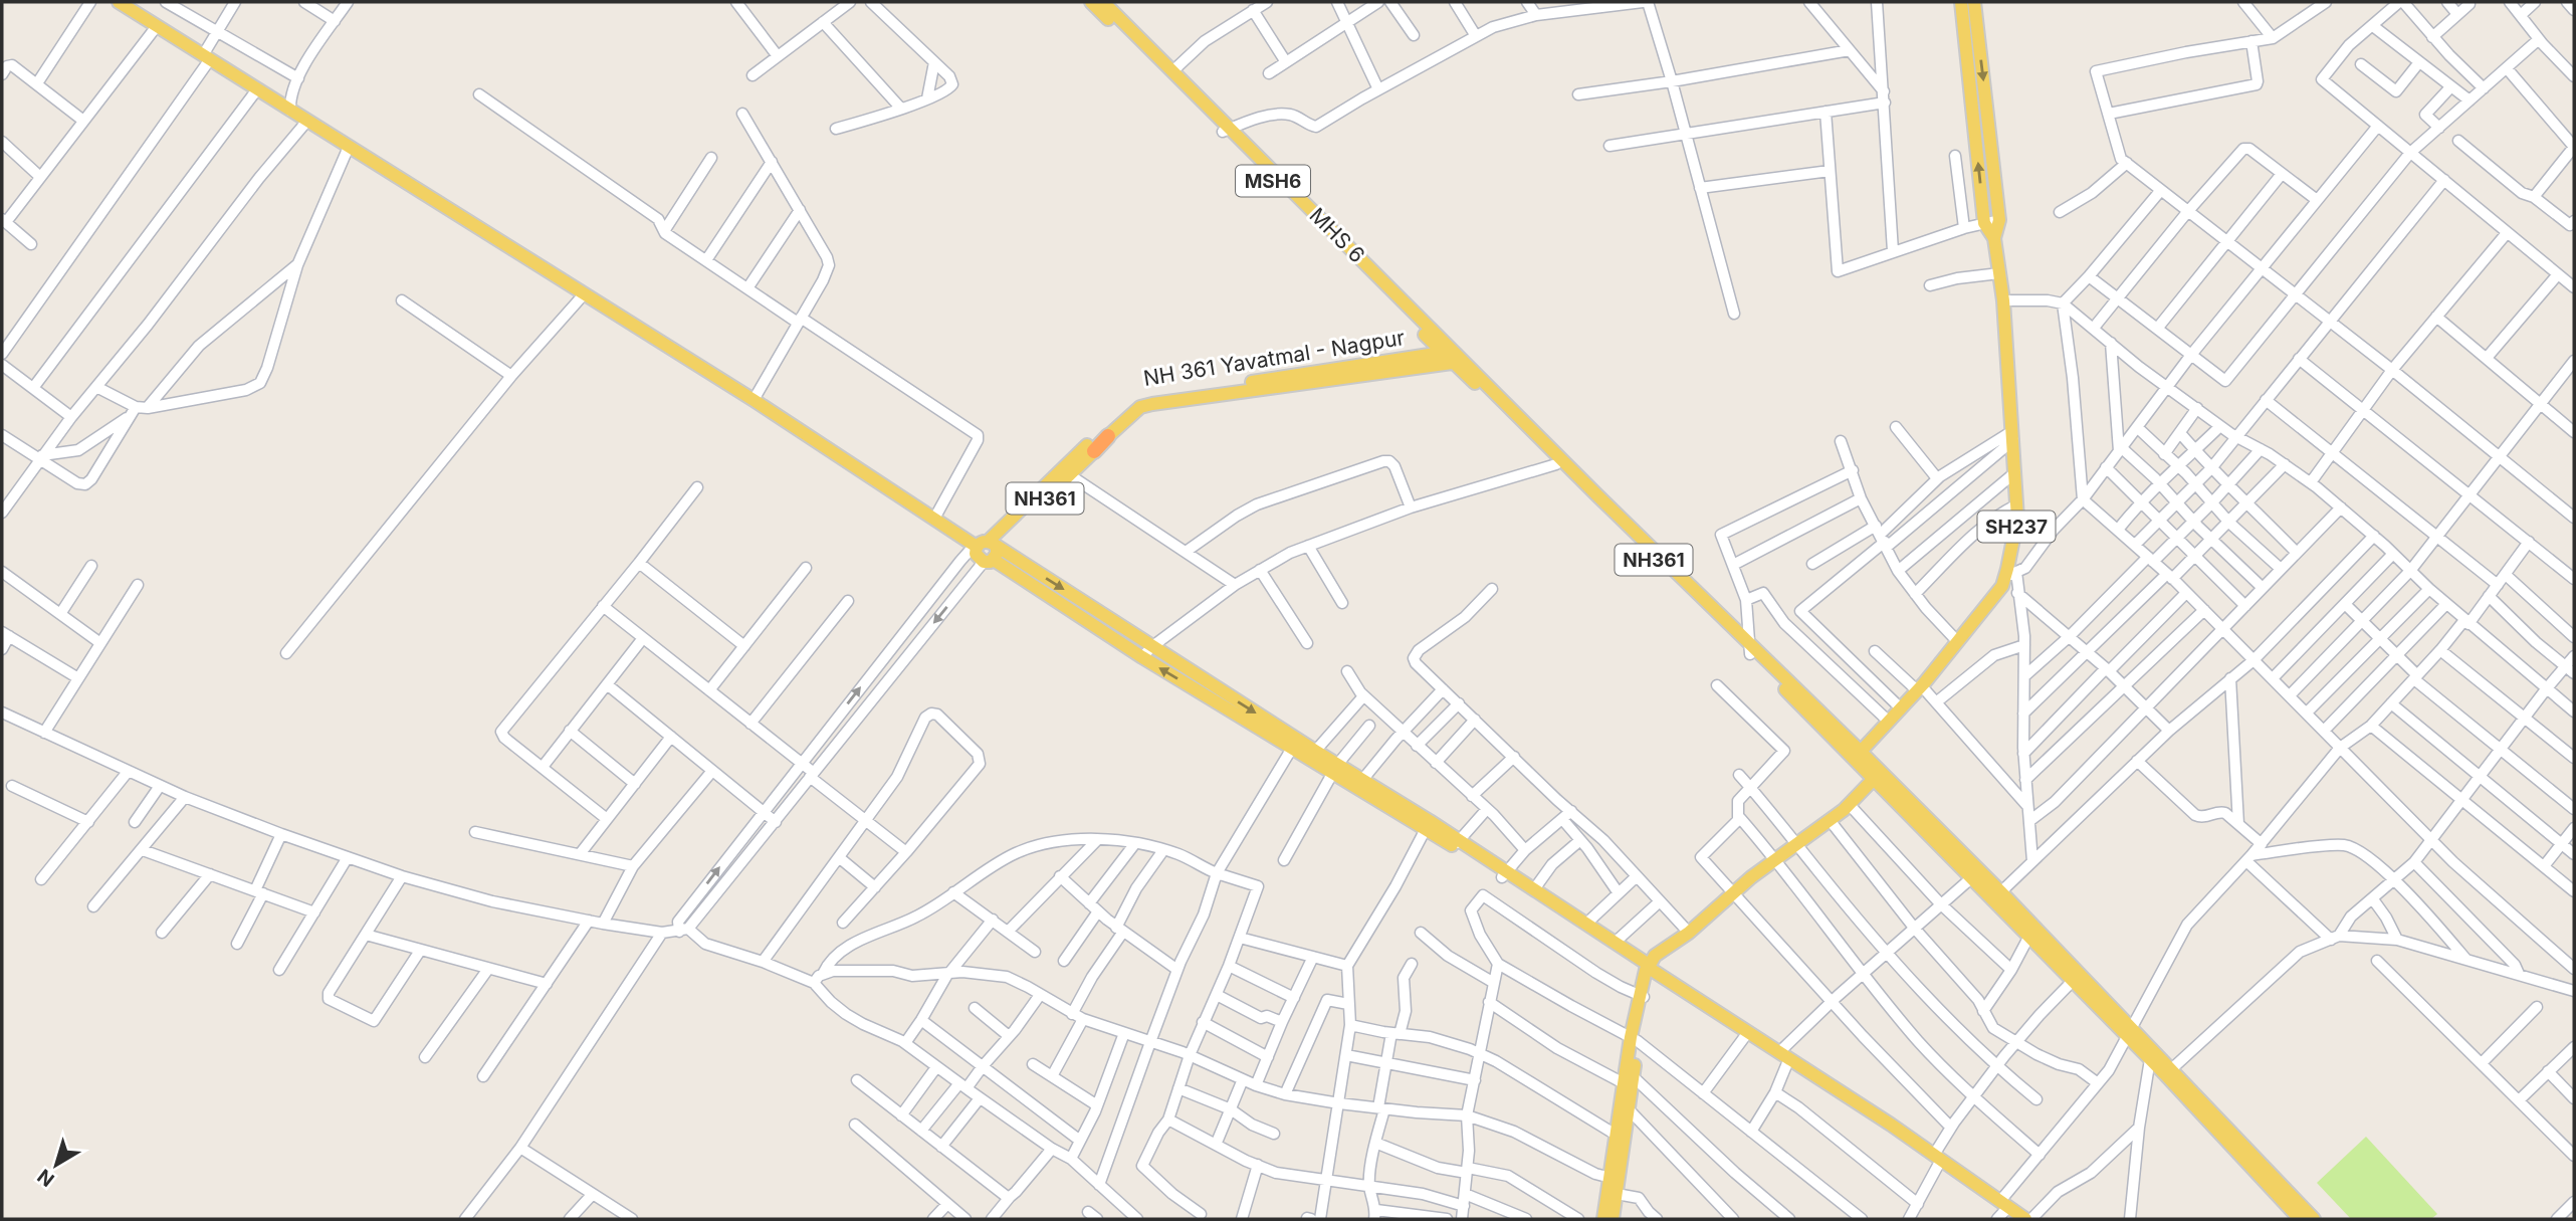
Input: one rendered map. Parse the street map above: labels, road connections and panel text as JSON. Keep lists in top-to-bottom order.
{
  "streets": {
    "highway": ["NH361"],
    "main road": ["MSH6", "SH237"]
  },
  "crossings": [
    ["MSH6", "NH361"],
    ["NH361", "SH237"]
  ],
  "north": "bottom left"
}
